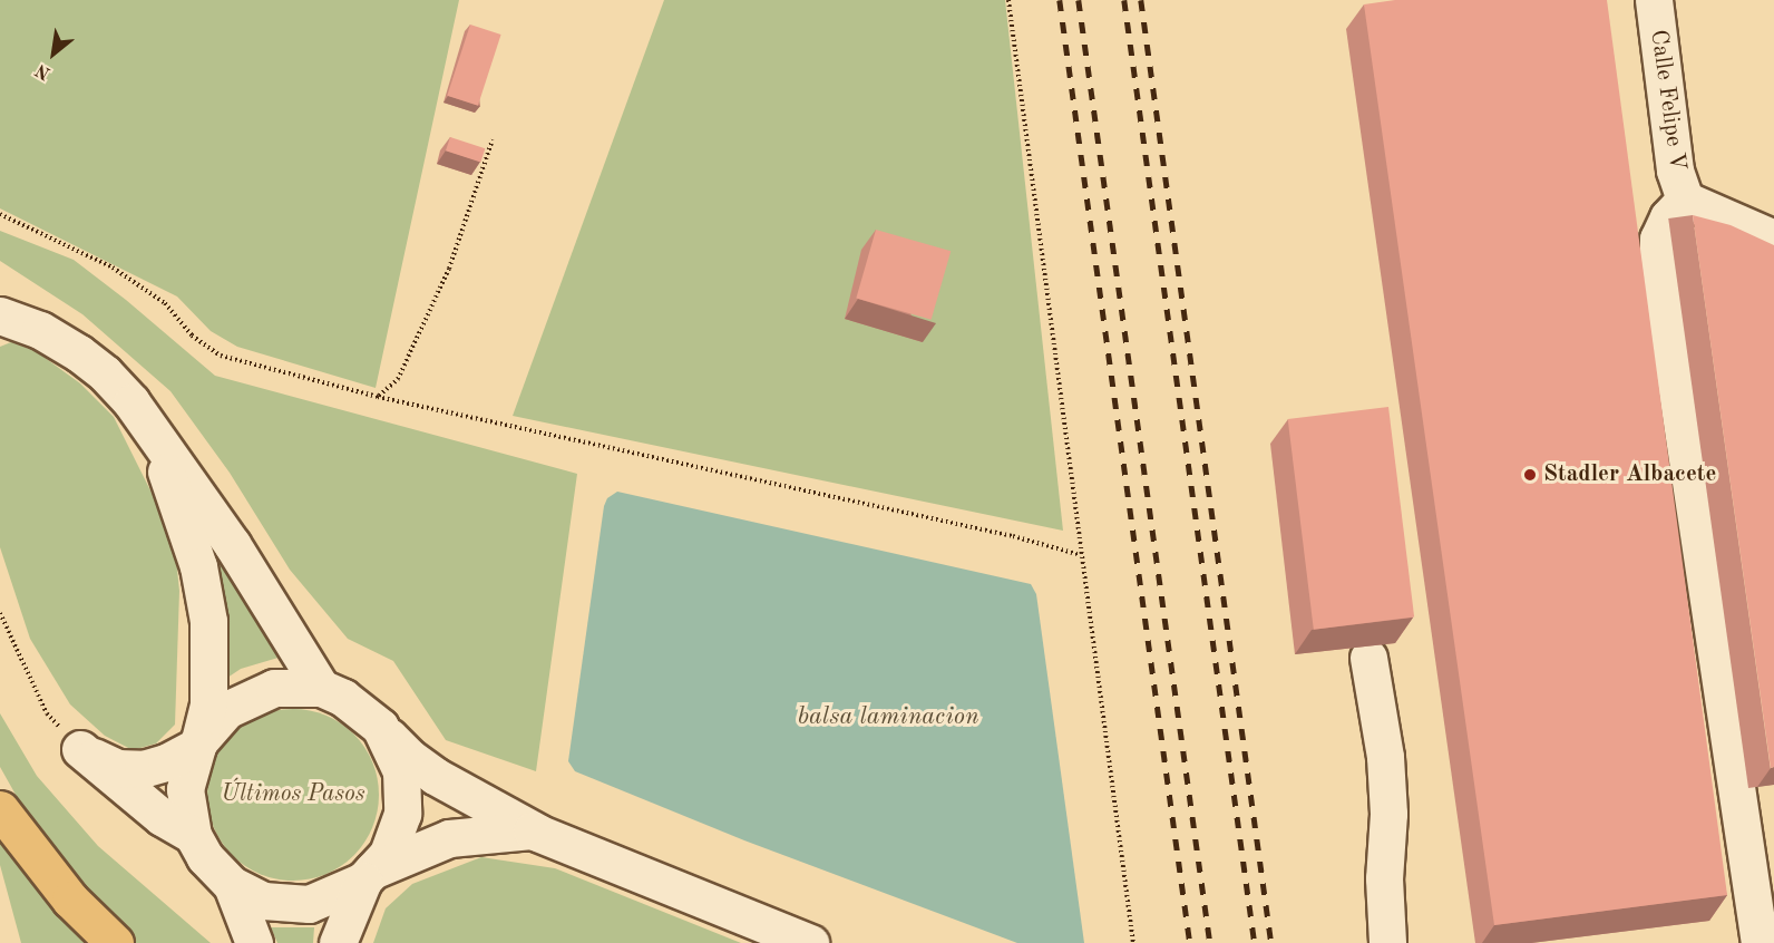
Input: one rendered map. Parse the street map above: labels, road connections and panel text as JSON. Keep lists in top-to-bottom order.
{
  "streets": {
    "street": ["Calle Felipe V"]
  },
  "water": ["balsa laminacion"],
  "parks": ["Últimos Pasos"],
  "places": ["Stadler Albacete"],
  "north": "bottom left"
}
